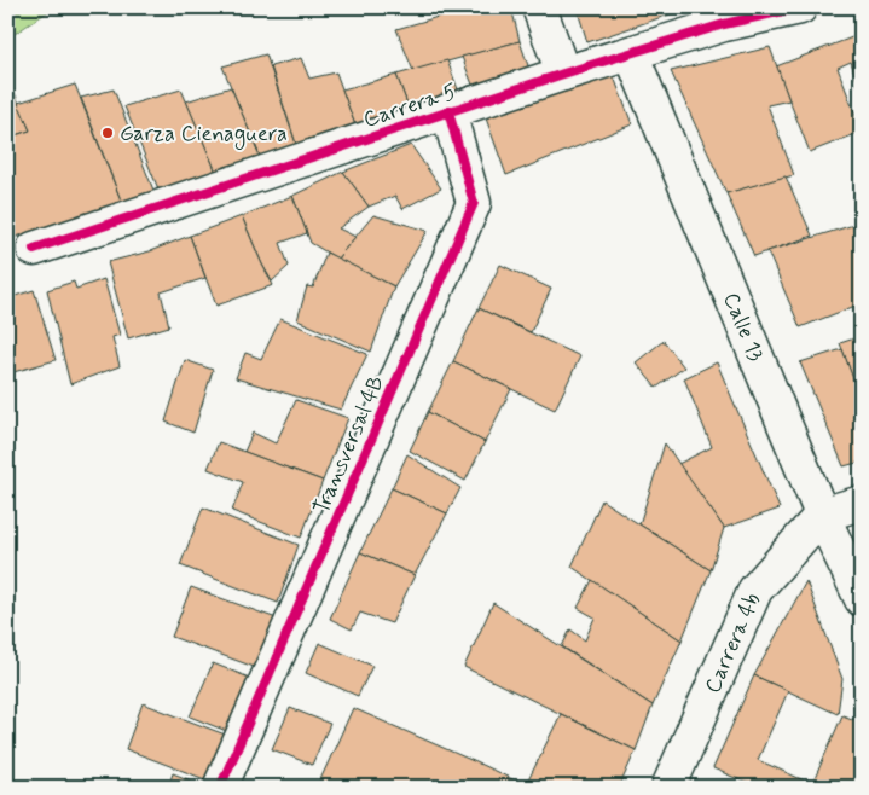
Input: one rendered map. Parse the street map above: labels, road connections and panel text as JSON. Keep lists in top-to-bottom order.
{
  "streets": {
    "street": [
      "Carrera 5",
      "Calle 13",
      "Transversal 4B",
      "Carrera 4b"
    ]
  },
  "crossings": [
    ["Carrera 5", "Calle 13"],
    ["Carrera 5", "Transversal 4B"],
    ["Calle 13", "Carrera 4b"]
  ],
  "places": ["Garza Cienaguera"]
}
